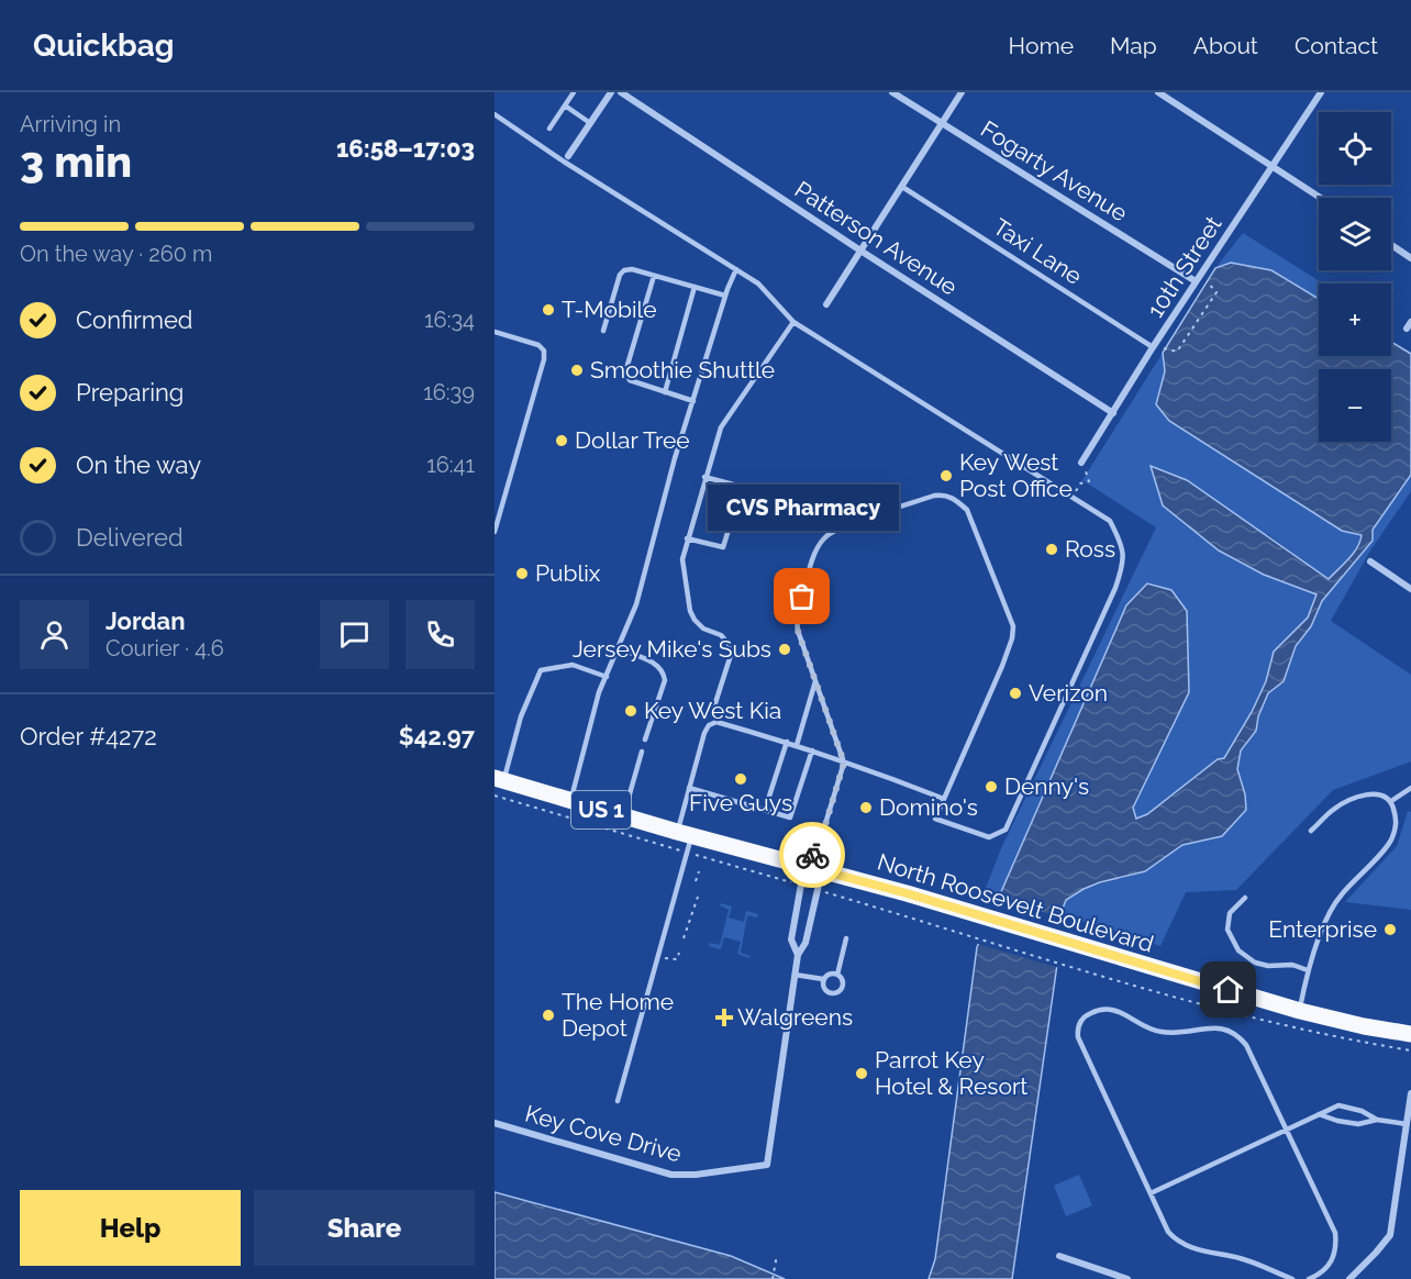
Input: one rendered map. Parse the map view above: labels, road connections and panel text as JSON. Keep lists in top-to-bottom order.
{
  "streets": {
    "main road": ["US 1", "North Roosevelt Boulevard"],
    "street": [
      "Fogarty Avenue",
      "Patterson Avenue",
      "10th Street",
      "Key Cove Drive"
    ],
    "lane": ["Taxi Lane"]
  },
  "crossings": [
    ["Fogarty Avenue", "10th Street"],
    ["Patterson Avenue", "10th Street"],
    ["Taxi Lane", "10th Street"],
    ["North Roosevelt Boulevard", "Key Cove Drive"]
  ],
  "places": {
    "other": [
      "T-Mobile",
      "Smoothie Shuttle",
      "Dollar Tree",
      "Key West Post Office",
      "Ross",
      "Publix",
      "CVS Pharmacy",
      "Jersey Mike's Subs",
      "Verizon",
      "Key West Kia",
      "Five Guys",
      "Denny's",
      "Domino's",
      "Enterprise",
      "The Home Depot",
      "Parrot Key Hotel & Resort"
    ],
    "health": ["Walgreens"]
  },
  "page": {
    "header": "Quickbag",
    "nav": [
      "Home",
      "Map",
      "About",
      "Contact"
    ],
    "heading": ["3 min", "Arriving in", "16:58–17:03"],
    "panel": [
      "Jordan",
      "Courier · 4.6",
      "Order #4272",
      "$42.97"
    ],
    "map_buttons": ["+", "−"],
    "bar": "On the way · 260 m",
    "list": [
      ["Confirmed", "16:34"],
      ["Preparing", "16:39"],
      ["On the way", "16:41"],
      "Delivered"
    ],
    "bubble": "CVS Pharmacy",
    "buttons": ["Help", "Share"]
  }
}
